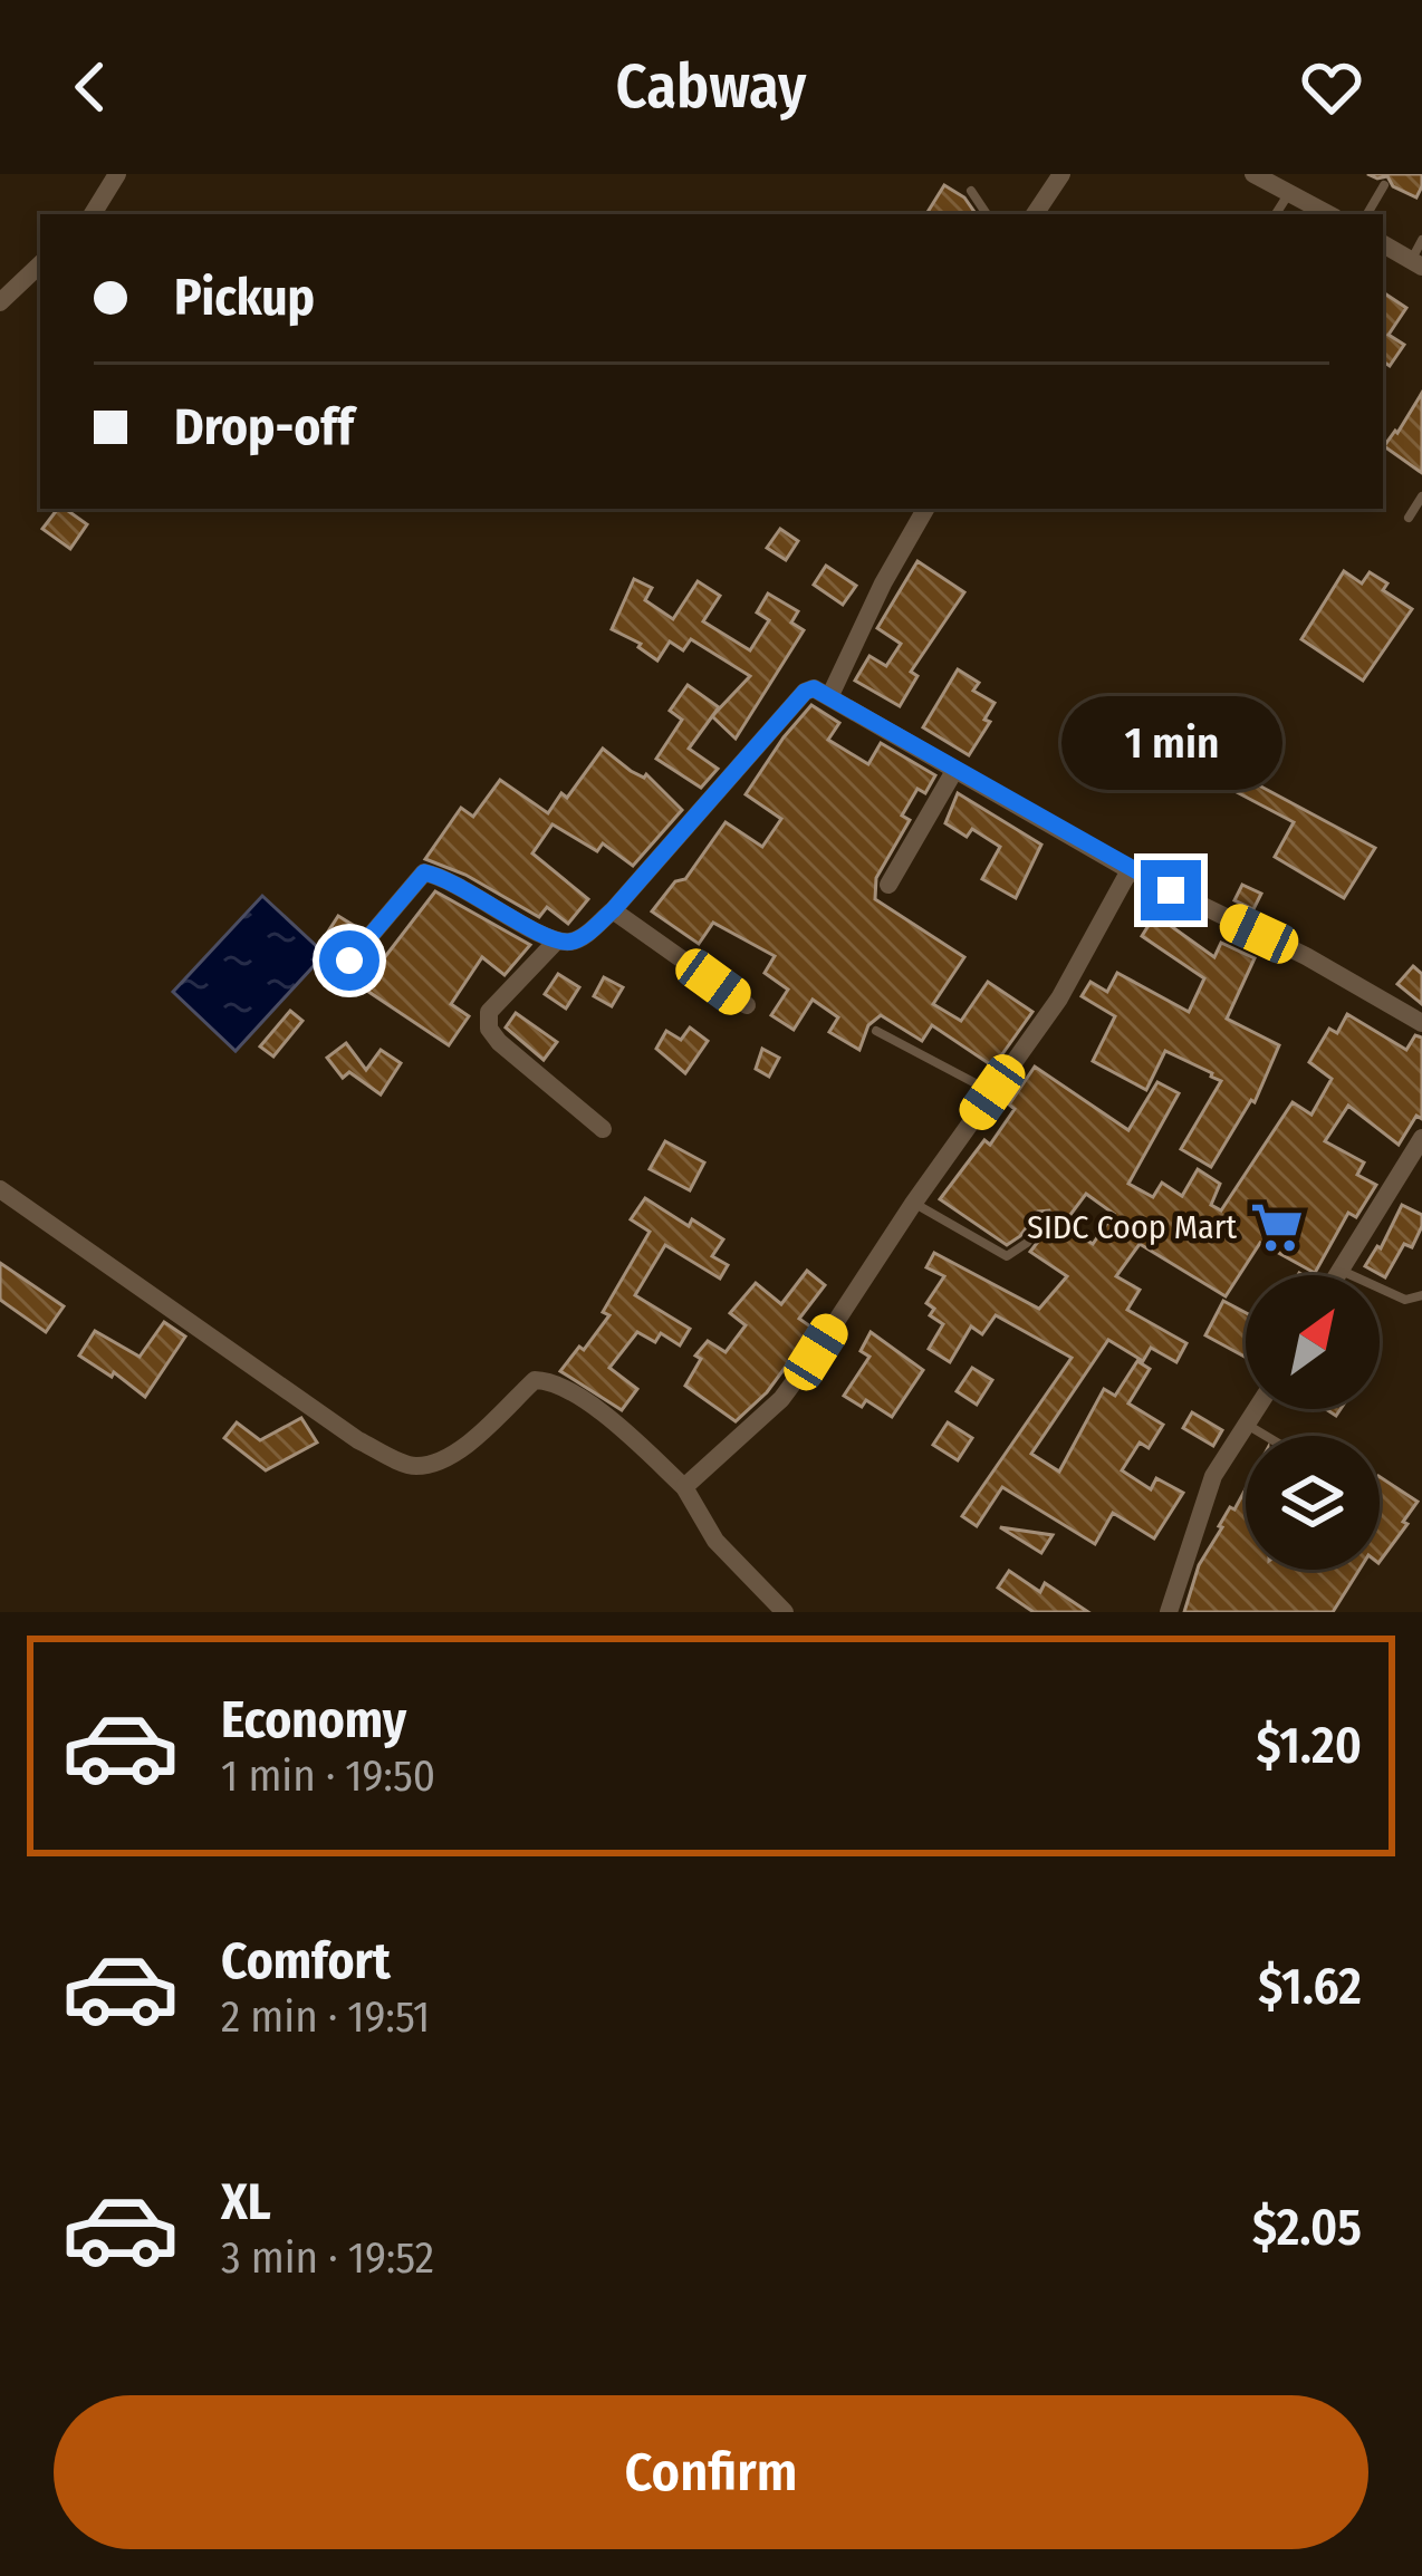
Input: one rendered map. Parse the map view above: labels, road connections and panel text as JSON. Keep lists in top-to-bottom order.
{
  "places": {
    "supermarket": ["SIDC Coop Mart"]
  },
  "north": "top right",
  "page": {
    "header": "Cabway",
    "banner": ["Pickup", "Drop-off"],
    "bubble": "1 min",
    "list": [
      {
        "name": "Economy",
        "note": "1 min · 19:50",
        "value": "$1.20"
      },
      {
        "name": "Comfort",
        "note": "2 min · 19:51",
        "value": "$1.62"
      },
      {
        "name": "XL",
        "note": "3 min · 19:52",
        "value": "$2.05"
      }
    ],
    "buttons": "Confirm"
  }
}
